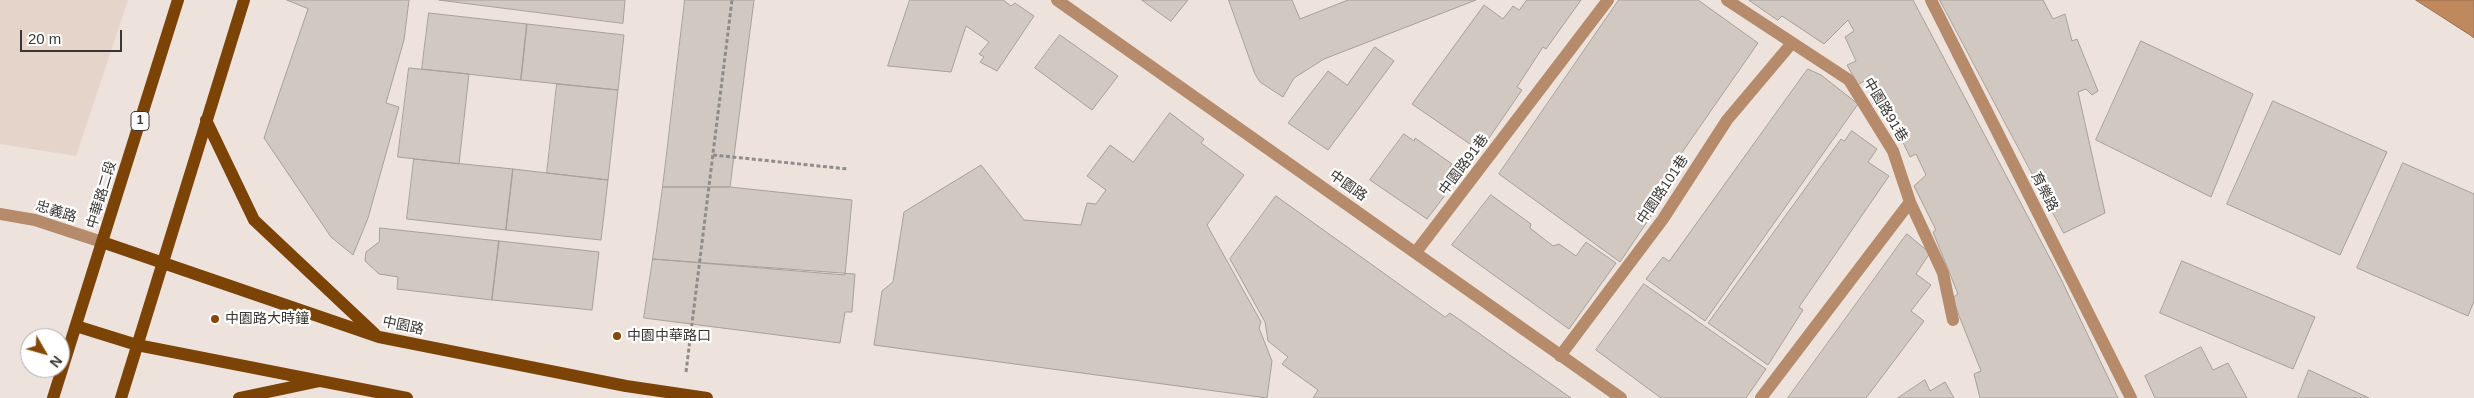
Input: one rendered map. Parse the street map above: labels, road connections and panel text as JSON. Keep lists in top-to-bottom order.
{
  "streets": {
    "main road": ["1", "中園路", "中華路二段"],
    "street": [
      "中園路91巷",
      "中園路101巷",
      "育樂路",
      "忠義路"
    ]
  },
  "crossings": [
    ["中園路91巷", "中園路"],
    ["中園路91巷", "中園路101巷"],
    ["中園路", "中園路101巷"],
    ["中園路", "中華路二段"],
    ["中園路", "忠義路"],
    ["中華路二段", "忠義路"]
  ],
  "places": ["中園路大時鐘", "中園中華路口"],
  "scale_bar": "20 m",
  "north": "bottom right"
}
